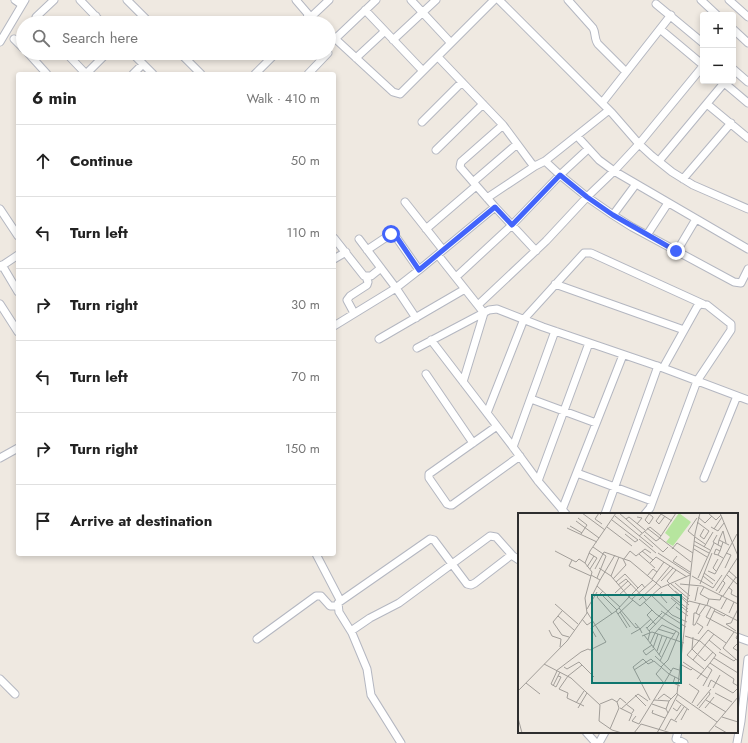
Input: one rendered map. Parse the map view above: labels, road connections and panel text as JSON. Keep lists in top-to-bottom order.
{
  "page": {
    "map_buttons": ["+", "−"],
    "search": "Search here",
    "heading": ["6 min", "Walk · 410 m"],
    "list": [
      ["Continue", "50 m"],
      ["Turn left", "110 m"],
      ["Turn right", "30 m"],
      ["Turn left", "70 m"],
      ["Turn right", "150 m"],
      "Arrive at destination"
    ]
  }
}
